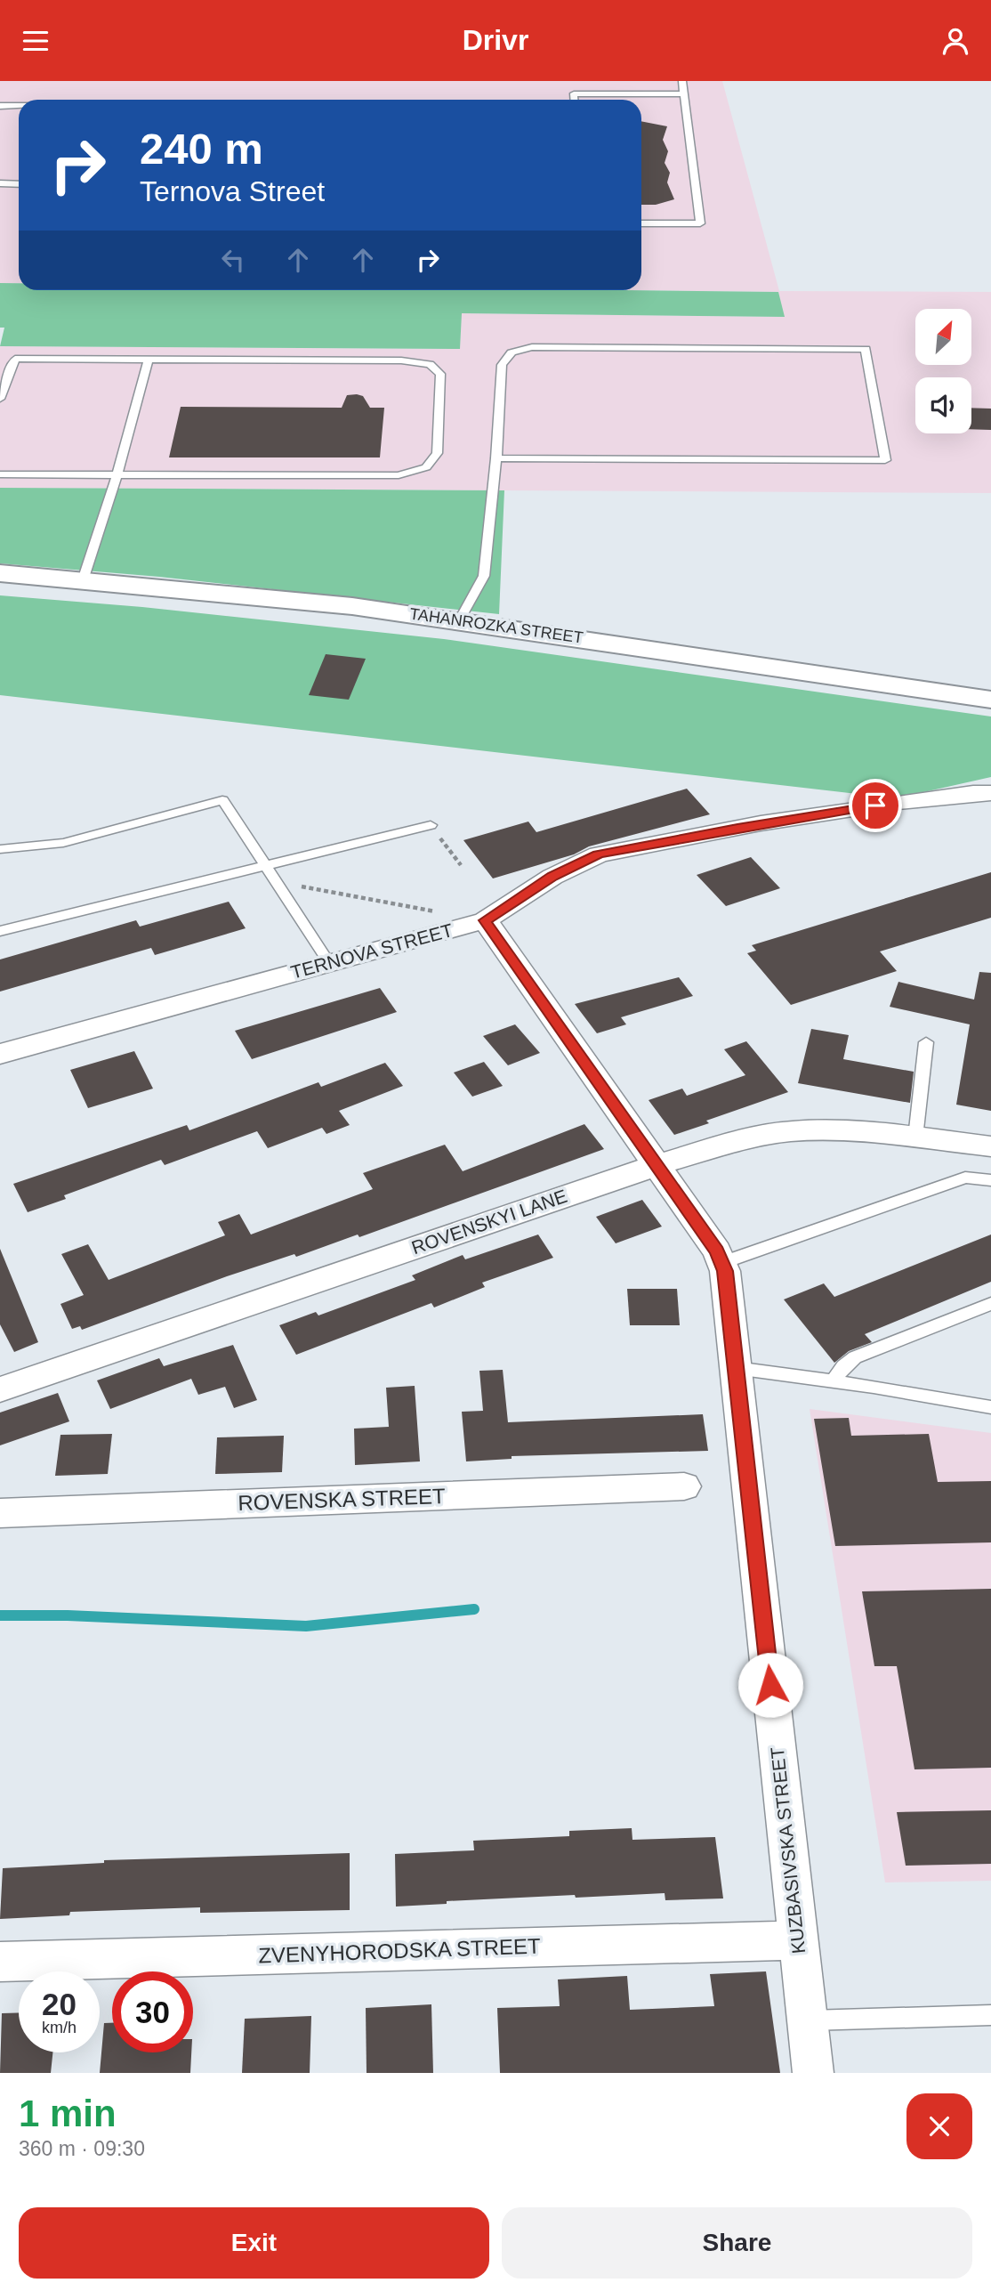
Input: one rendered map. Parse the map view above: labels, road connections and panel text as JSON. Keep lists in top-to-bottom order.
{
  "streets": {
    "highway": ["TAHANROZKA STREET"],
    "street": [
      "TERNOVA STREET",
      "ROVENSKYI LANE",
      "ROVENSKA STREET",
      "KUZBASIVSKA STREET",
      "ZVENYHORODSKA STREET"
    ]
  },
  "crossings": [
    ["TERNOVA STREET", "KUZBASIVSKA STREET"],
    ["ROVENSKYI LANE", "KUZBASIVSKA STREET"],
    ["KUZBASIVSKA STREET", "ZVENYHORODSKA STREET"]
  ],
  "north": "top right",
  "page": {
    "header": "Drivr",
    "turn": ["240 m", "Ternova Street"],
    "speed": "20 km/h",
    "limit": "30",
    "heading": ["1 min", "360 m · 09:30"],
    "buttons": ["Exit", "Share"]
  }
}
